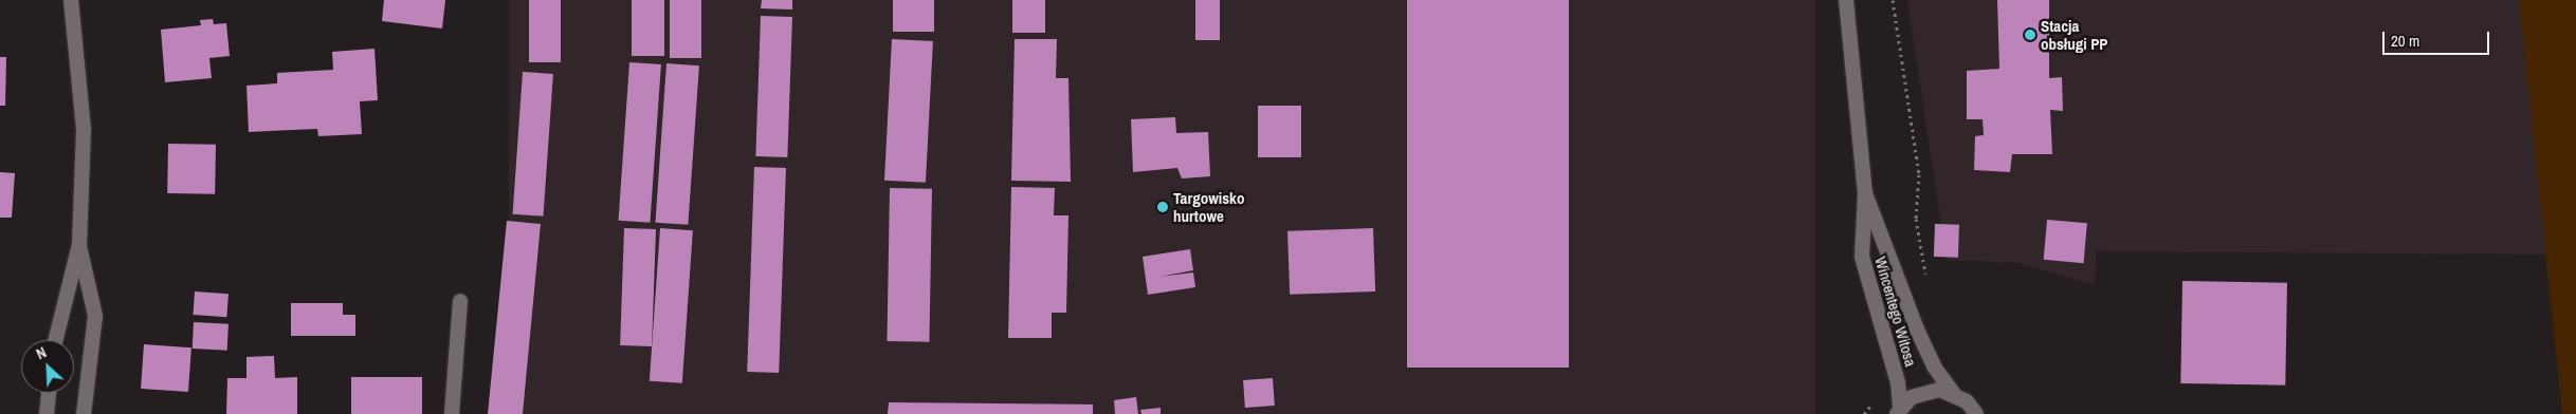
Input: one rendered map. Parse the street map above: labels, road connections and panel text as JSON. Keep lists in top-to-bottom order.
{
  "streets": {
    "street": ["Wincentego Witosa"]
  },
  "places": ["Stacja obsługi PP", "Targowisko hurtowe"],
  "scale_bar": "20 m",
  "north": "top left"
}
